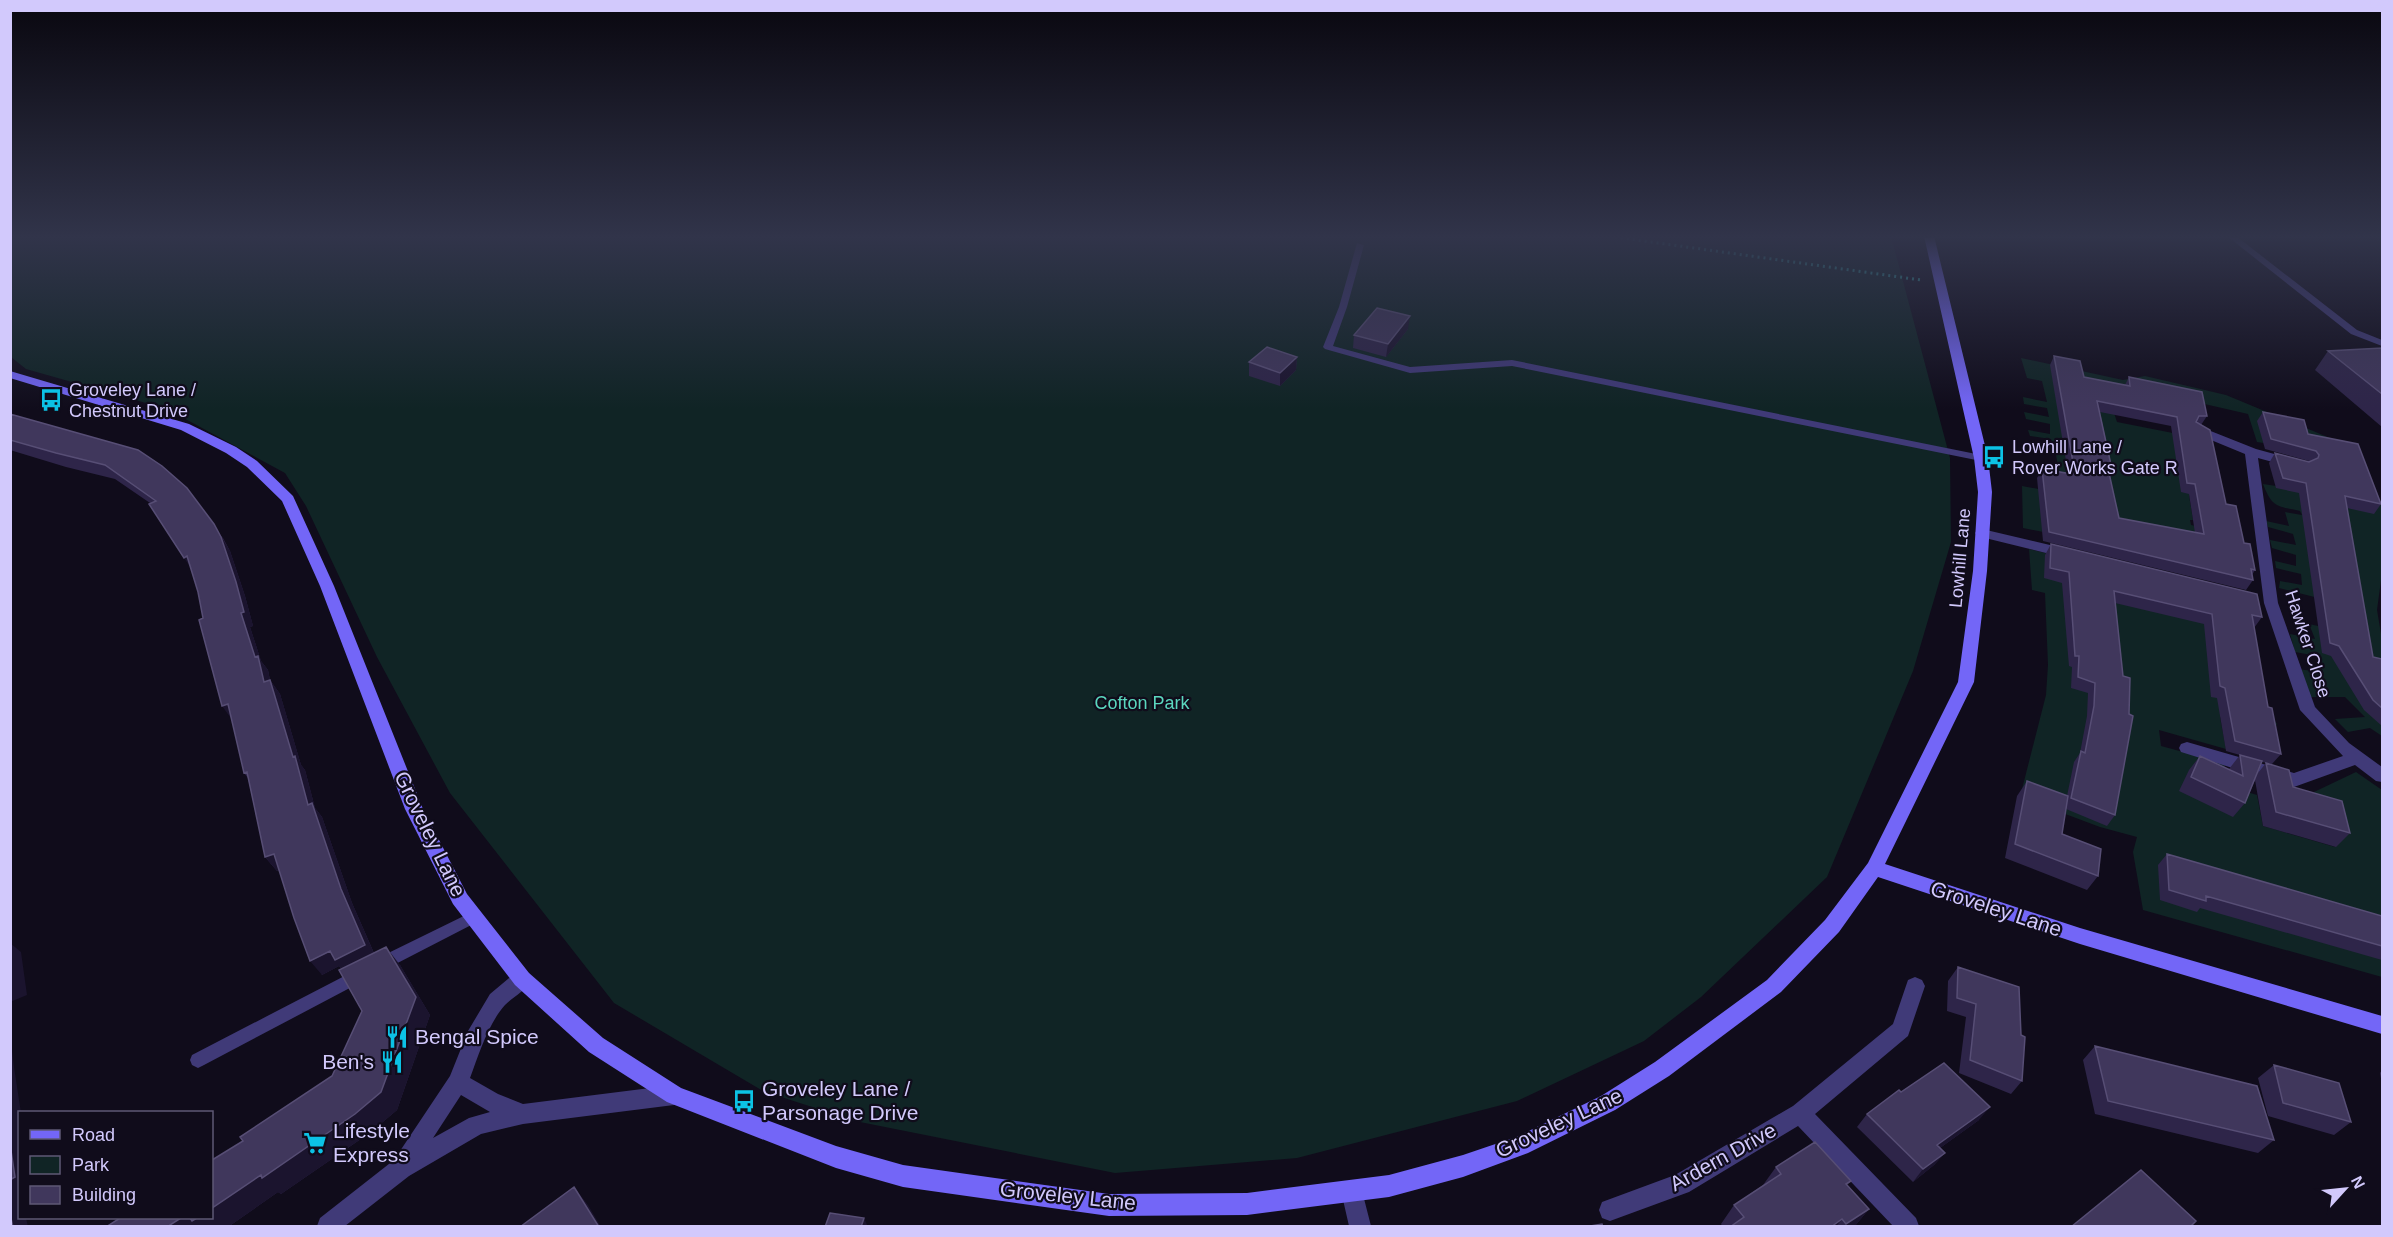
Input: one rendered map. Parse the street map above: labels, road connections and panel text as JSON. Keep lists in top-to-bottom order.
{
  "streets": {
    "main road": ["Lowhill Lane", "Groveley Lane"],
    "street": ["Hawker Close", "Ardern Drive"]
  },
  "crossings": [
    ["Lowhill Lane", "Groveley Lane"]
  ],
  "parks": ["Cofton Park"],
  "places": {
    "bus stop": ["Groveley Lane / Chestnut Drive", "Lowhill Lane / Rover Works Gate R", "Groveley Lane / Parsonage Drive"],
    "restaurant": ["Bengal Spice", "Ben's"],
    "supermarket": ["Lifestyle Express"]
  },
  "legend": ["Road", "Park", "Building"],
  "north": "top right"
}
